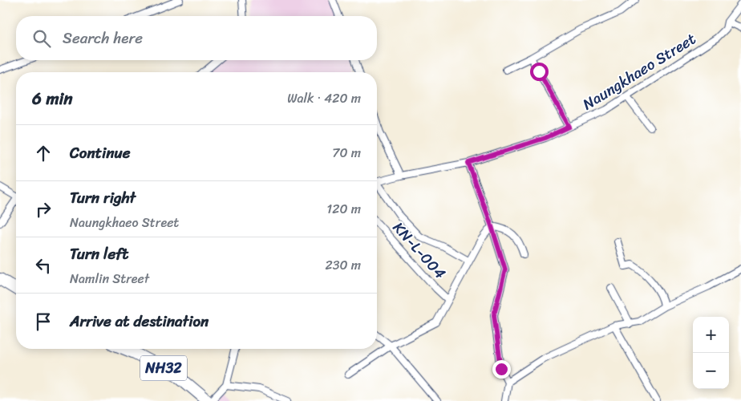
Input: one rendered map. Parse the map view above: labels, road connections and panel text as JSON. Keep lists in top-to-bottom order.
{
  "streets": {
    "highway": ["NH32"],
    "street": ["Naungkhaeo Street", "KN-L-004"]
  },
  "page": {
    "search": "Search here",
    "heading": ["6 min", "Walk · 420 m"],
    "list": [
      ["Continue", "70 m"],
      ["Turn right", "Naungkhaeo Street", "120 m"],
      ["Turn left", "Namlin Street", "230 m"],
      "Arrive at destination"
    ],
    "map_buttons": ["+", "−"]
  }
}
